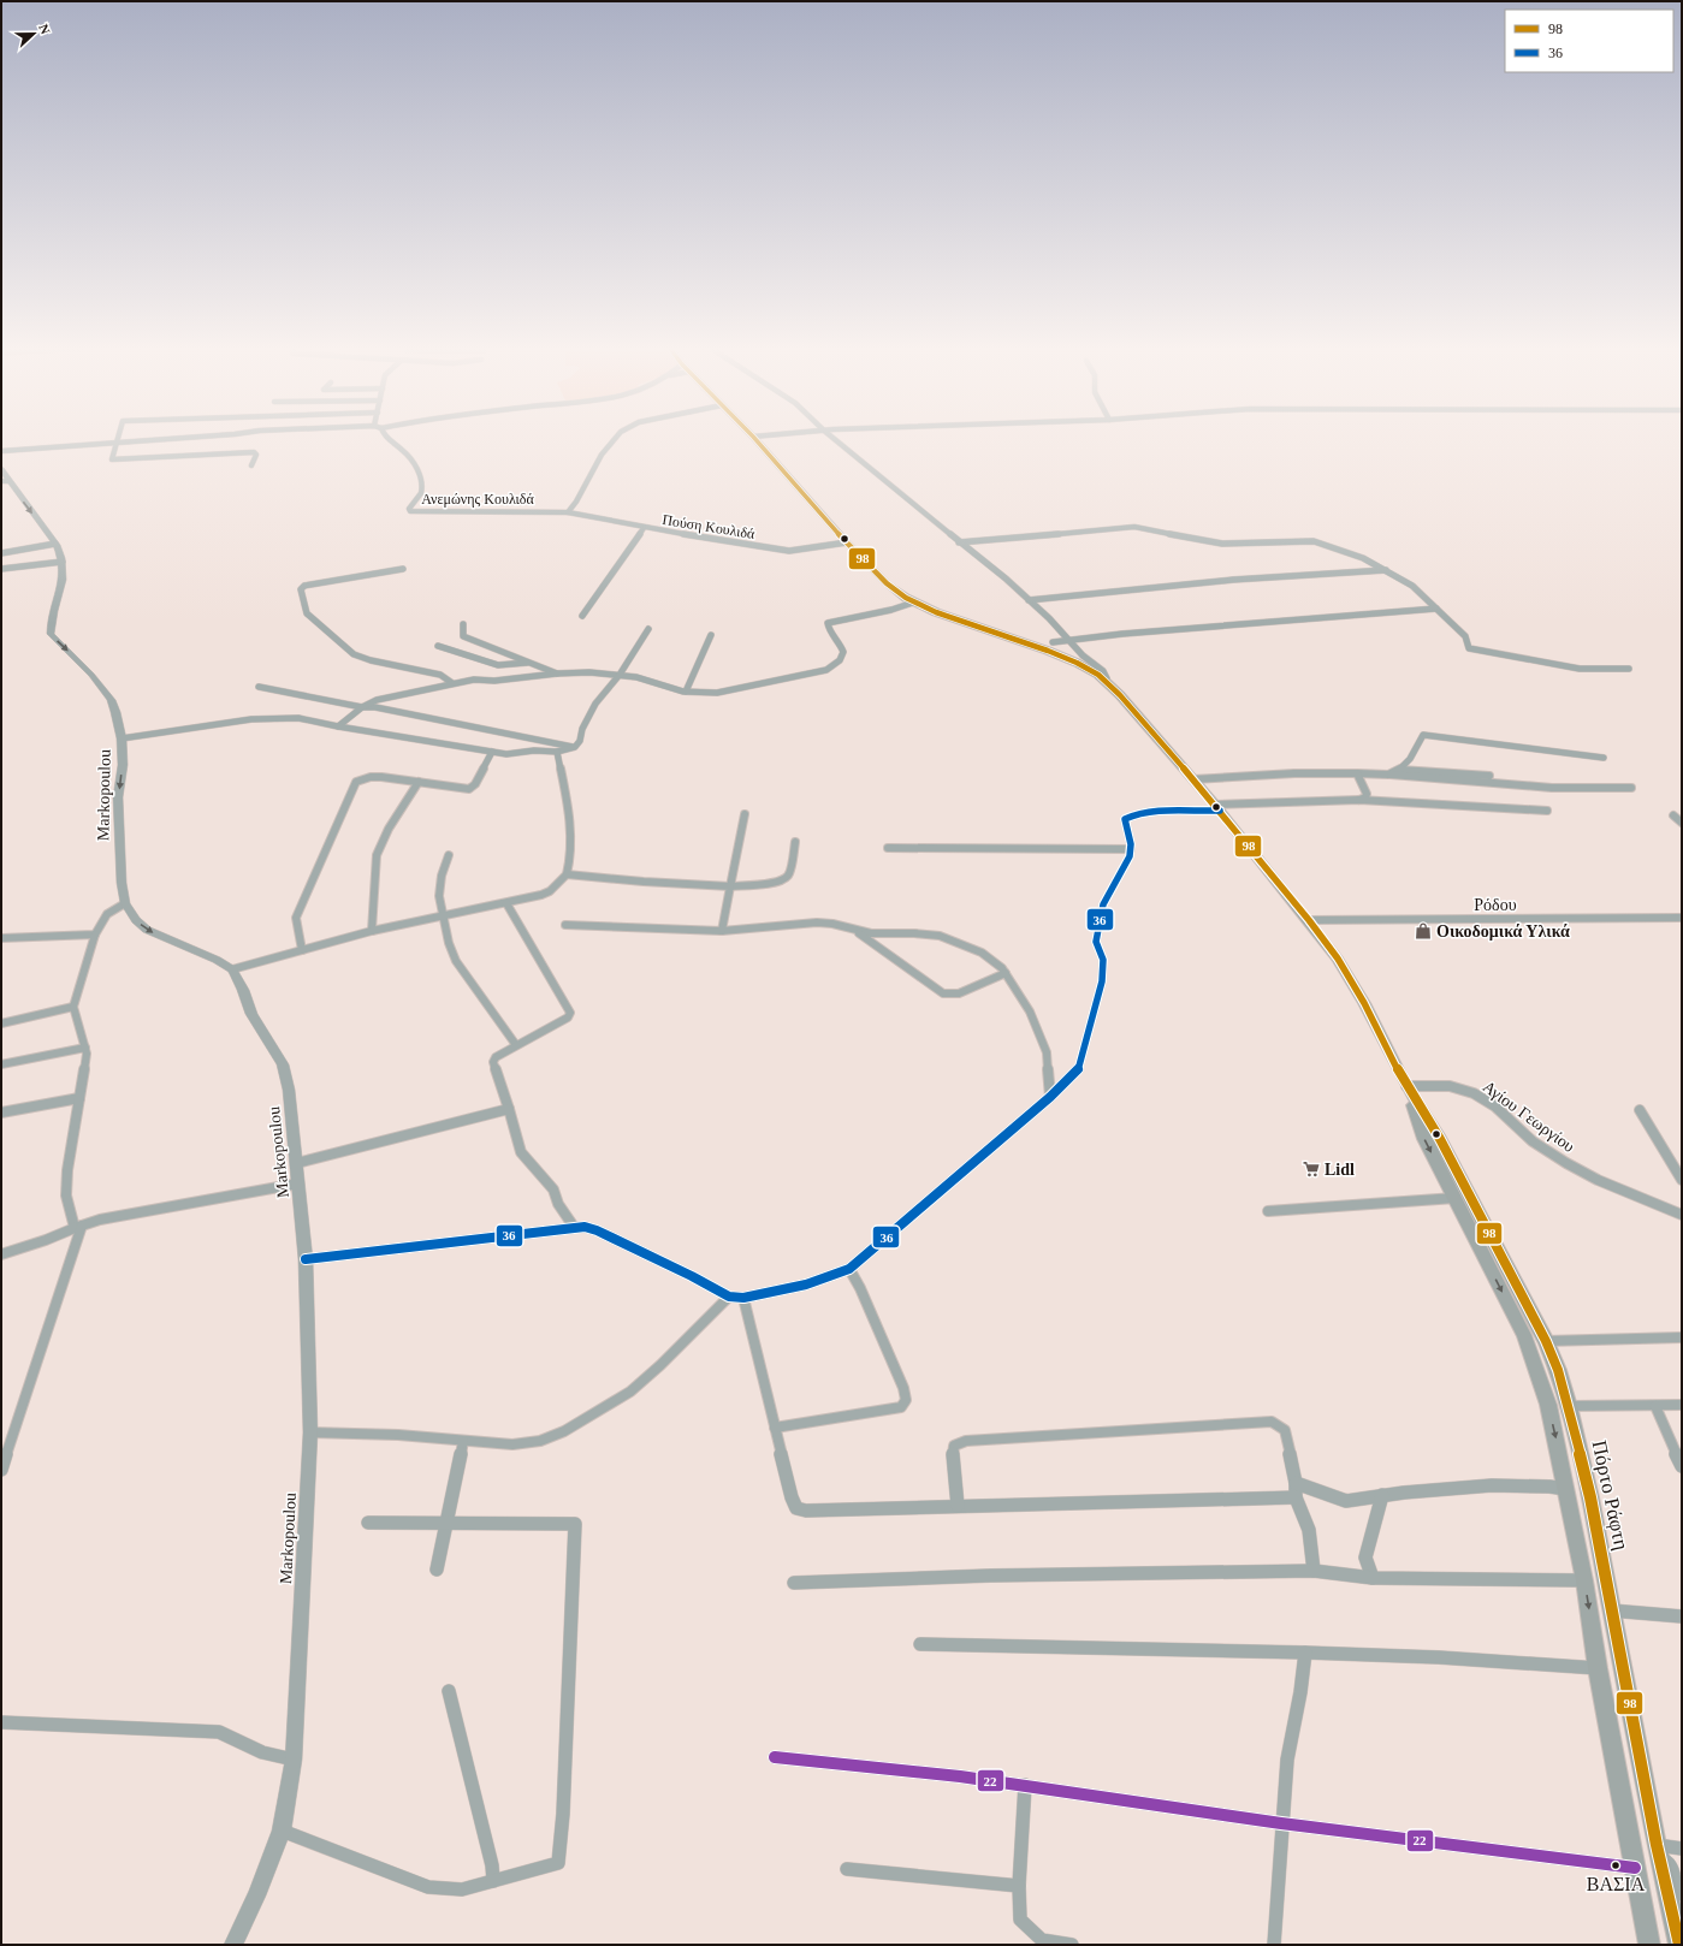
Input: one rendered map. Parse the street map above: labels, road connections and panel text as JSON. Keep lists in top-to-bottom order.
{
  "streets": {
    "main road": ["Πόρτο Ράφτη"],
    "street": [
      "Ανεμώνης Κουλιδά",
      "Πούση Κουλιδά",
      "Markopoulou",
      "Ρόδου",
      "Αγίου Γεωργίου"
    ]
  },
  "crossings": [
    ["Ανεμώνης Κουλιδά", "Πούση Κουλιδά"],
    ["Πούση Κουλιδά", "Πόρτο Ράφτη"],
    ["Ρόδου", "Πόρτο Ράφτη"],
    ["Αγίου Γεωργίου", "Πόρτο Ράφτη"]
  ],
  "places": {
    "shop": ["Οικοδομικά Υλικά"],
    "supermarket": ["Lidl"],
    "other": ["ΒΑΣΙΑ"]
  },
  "lines": ["transit line 98", "transit line 36", "transit line 22"],
  "legend": ["98", "36"],
  "north": "right"
}
